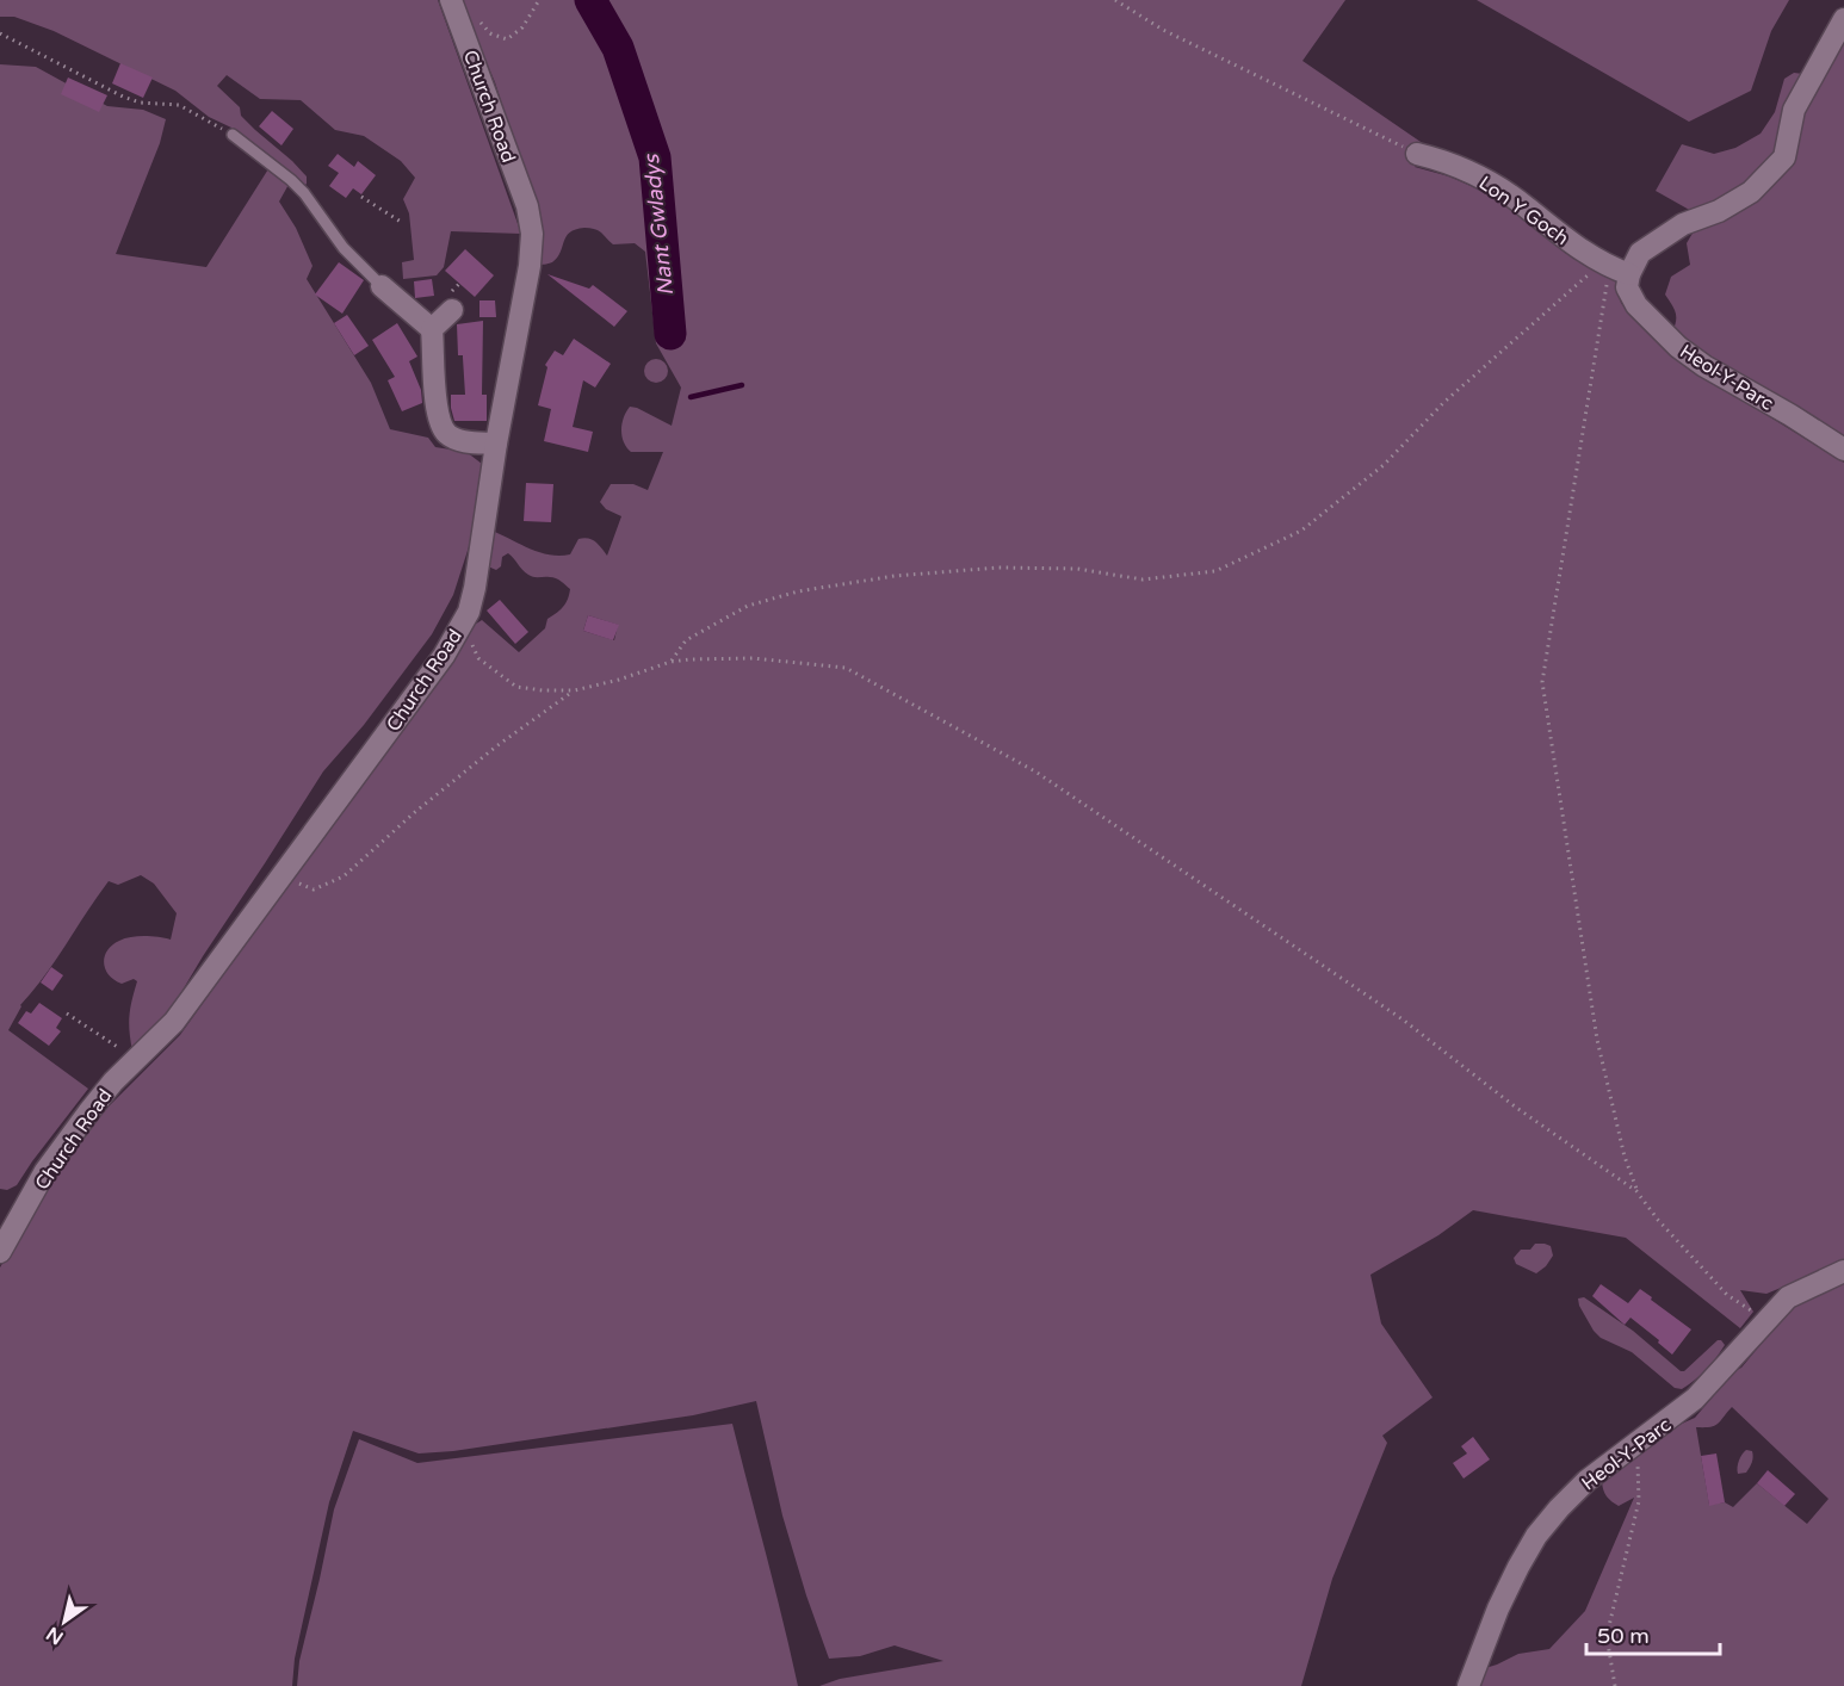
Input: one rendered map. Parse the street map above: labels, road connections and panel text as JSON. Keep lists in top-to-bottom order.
{
  "streets": {
    "street": ["Church Road", "Lon Y Goch", "Heol-Y-Parc"]
  },
  "crossings": [
    ["Lon Y Goch", "Heol-Y-Parc"]
  ],
  "water": ["Nant Gwladys"],
  "scale_bar": "50 m",
  "north": "bottom left"
}
